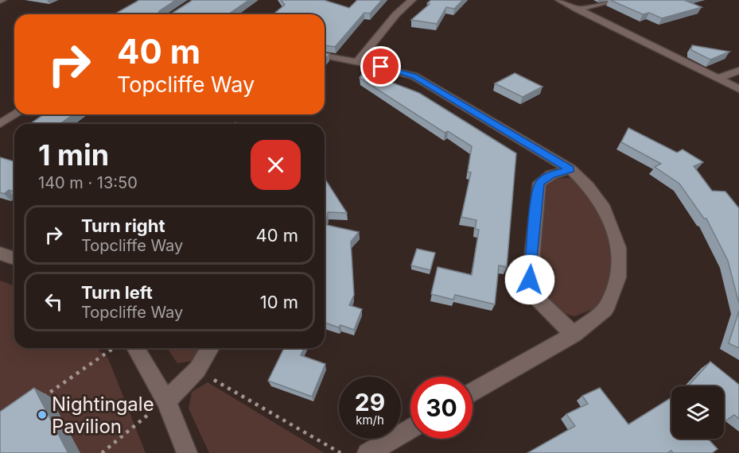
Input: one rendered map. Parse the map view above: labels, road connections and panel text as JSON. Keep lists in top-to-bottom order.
{
  "places": ["Nightingale Pavilion"],
  "page": {
    "turn": ["40 m", "Topcliffe Way"],
    "heading": ["1 min", "140 m · 13:50"],
    "list": [
      {
        "name": "Turn right",
        "note": "Topcliffe Way",
        "value": "40 m"
      },
      {
        "name": "Turn left",
        "note": "Topcliffe Way",
        "value": "10 m"
      }
    ],
    "speed": "29 km/h",
    "limit": "30"
  }
}
